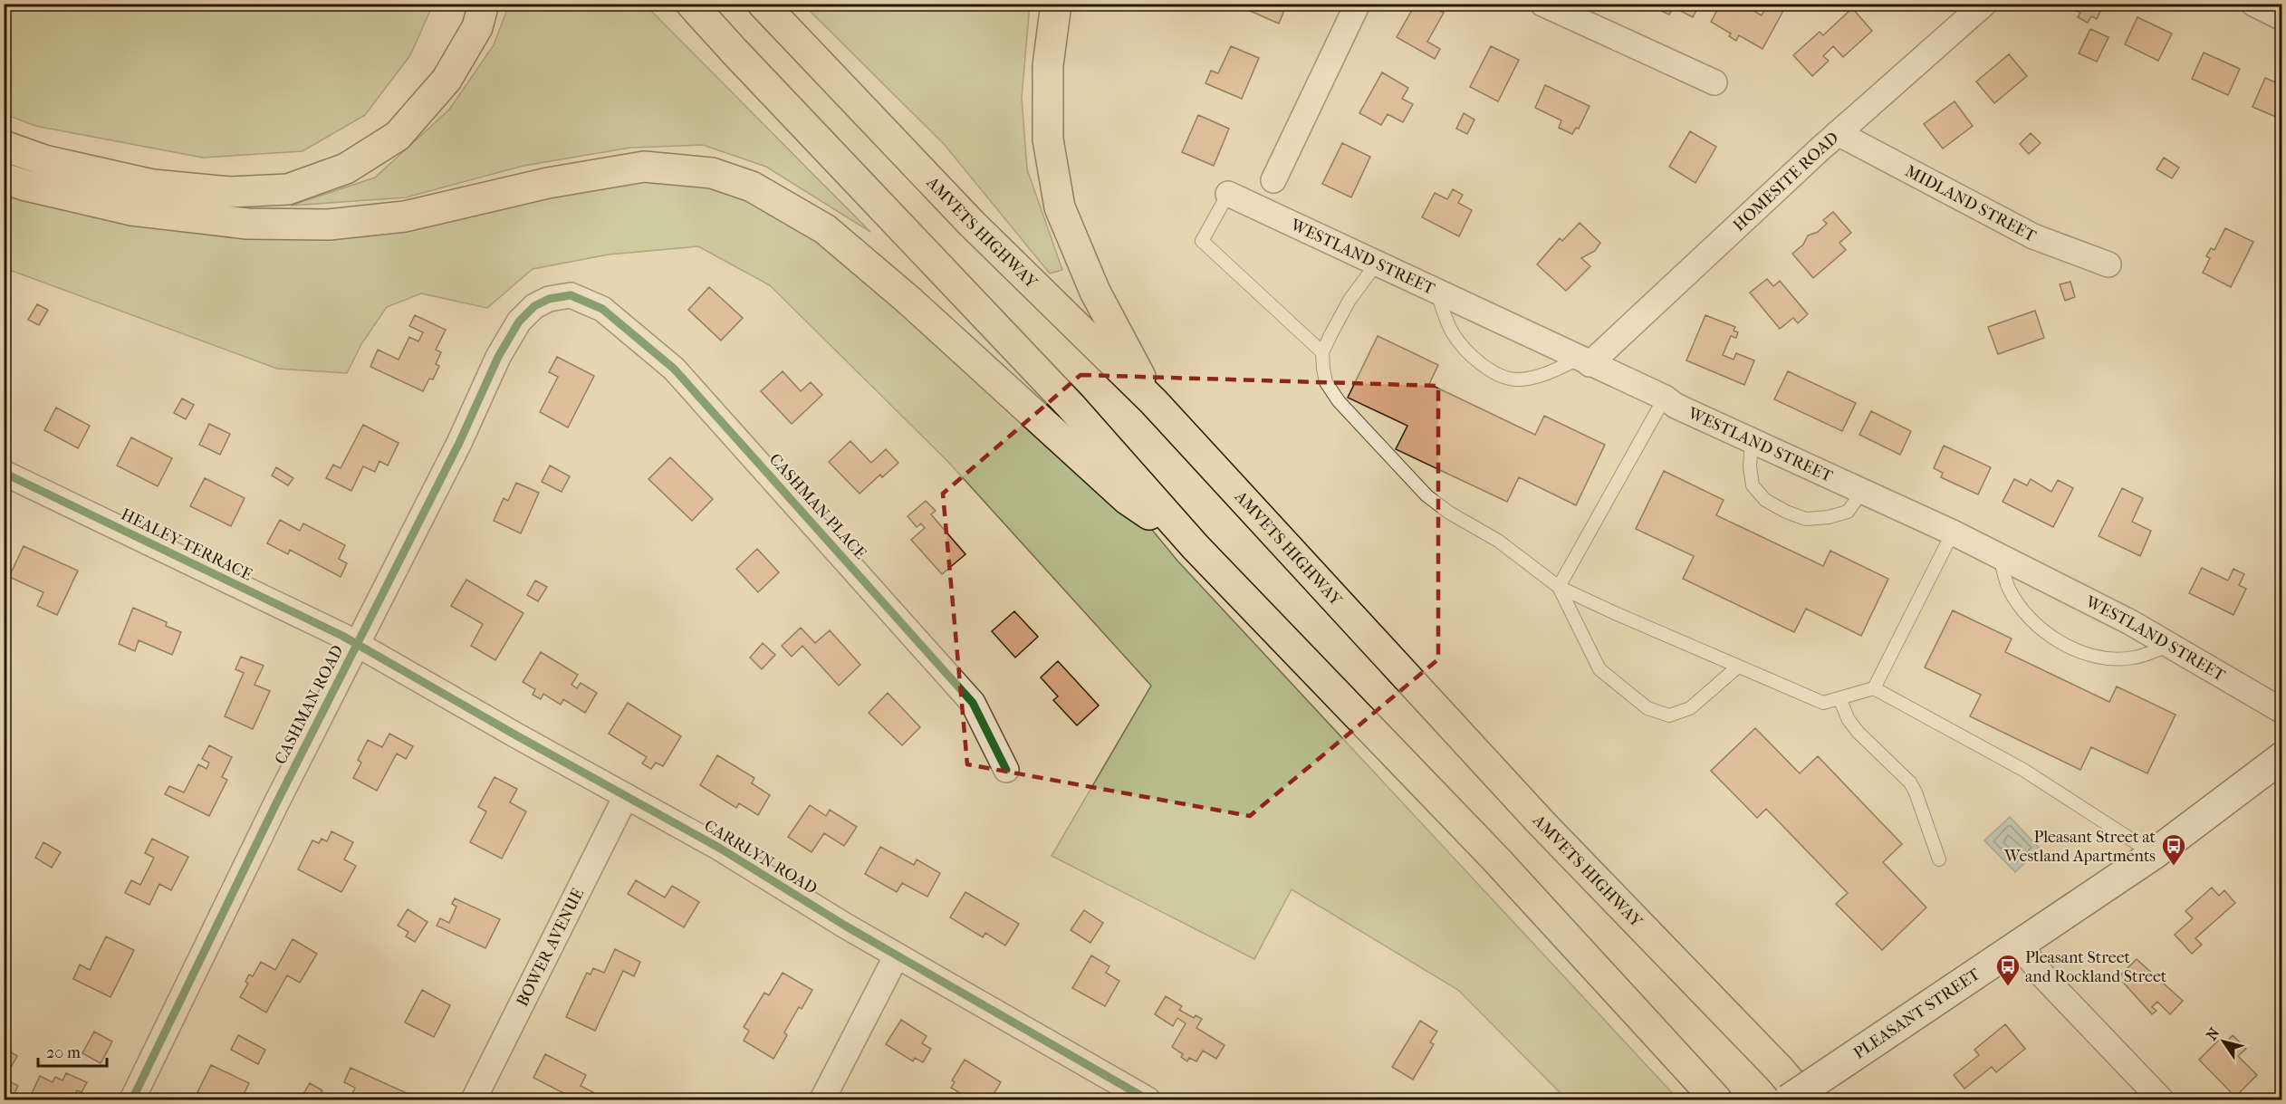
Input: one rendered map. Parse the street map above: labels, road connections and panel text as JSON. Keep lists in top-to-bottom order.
{
  "streets": {
    "highway": ["AMVETS HIGHWAY"],
    "main road": ["PLEASANT STREET"],
    "street": [
      "HOMESITE ROAD",
      "MIDLAND STREET",
      "WESTLAND STREET",
      "CASHMAN PLACE",
      "HEALEY TERRACE",
      "CASHMAN ROAD",
      "CARRLYN ROAD",
      "BOWER AVENUE"
    ]
  },
  "crossings": [
    ["HOMESITE ROAD", "MIDLAND STREET"],
    ["HOMESITE ROAD", "WESTLAND STREET"],
    ["CASHMAN PLACE", "CASHMAN ROAD"],
    ["HEALEY TERRACE", "CASHMAN ROAD"],
    ["HEALEY TERRACE", "CARRLYN ROAD"],
    ["CASHMAN ROAD", "CARRLYN ROAD"],
    ["CARRLYN ROAD", "BOWER AVENUE"]
  ],
  "places": {
    "bus stop": ["Pleasant Street at Westland Apartments", "Pleasant Street and Rockland Street"]
  },
  "scale_bar": "20 m",
  "north": "top left"
}
